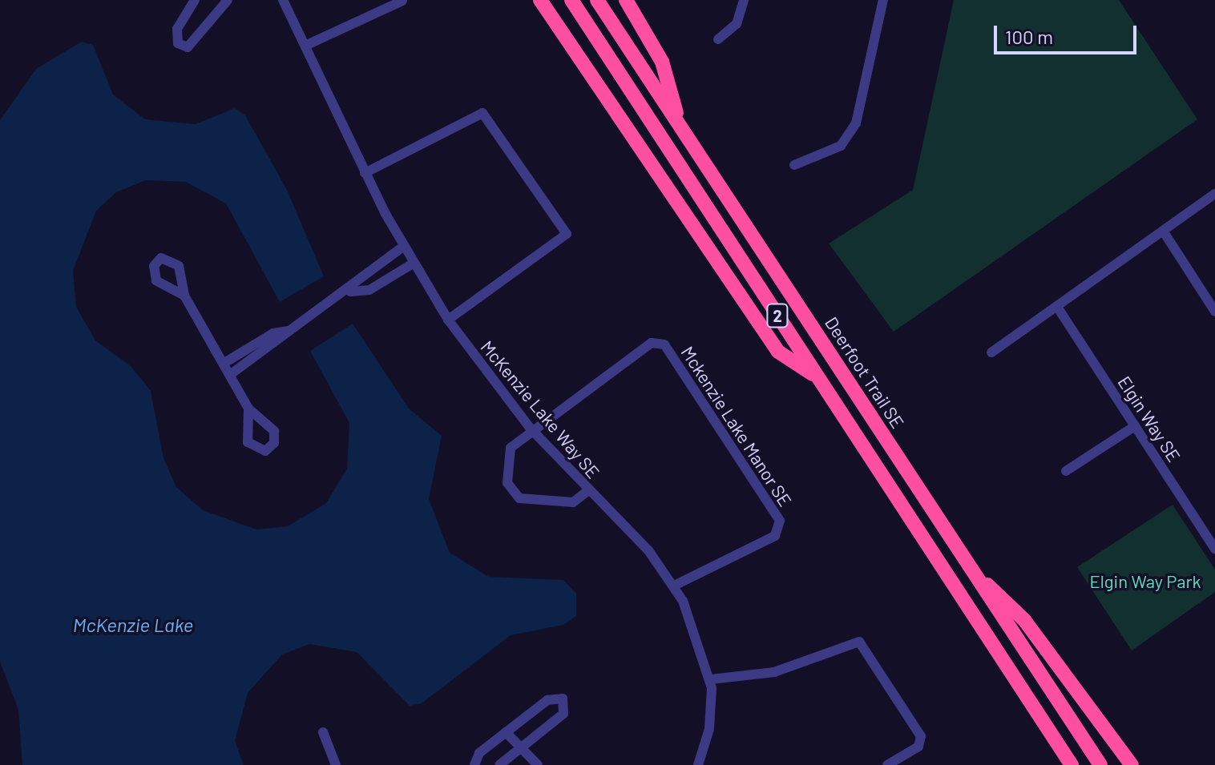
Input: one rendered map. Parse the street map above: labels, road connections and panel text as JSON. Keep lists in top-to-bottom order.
{
  "streets": {
    "highway": ["2", "Deerfoot Trail SE"],
    "street": ["McKenzie Lake Way SE", "Elgin Way SE", "Mckenzie Lake Manor SE"]
  },
  "crossings": [
    ["McKenzie Lake Way SE", "Mckenzie Lake Manor SE"]
  ],
  "water": ["McKenzie Lake"],
  "parks": ["Elgin Way Park"],
  "scale_bar": "100 m"
}
